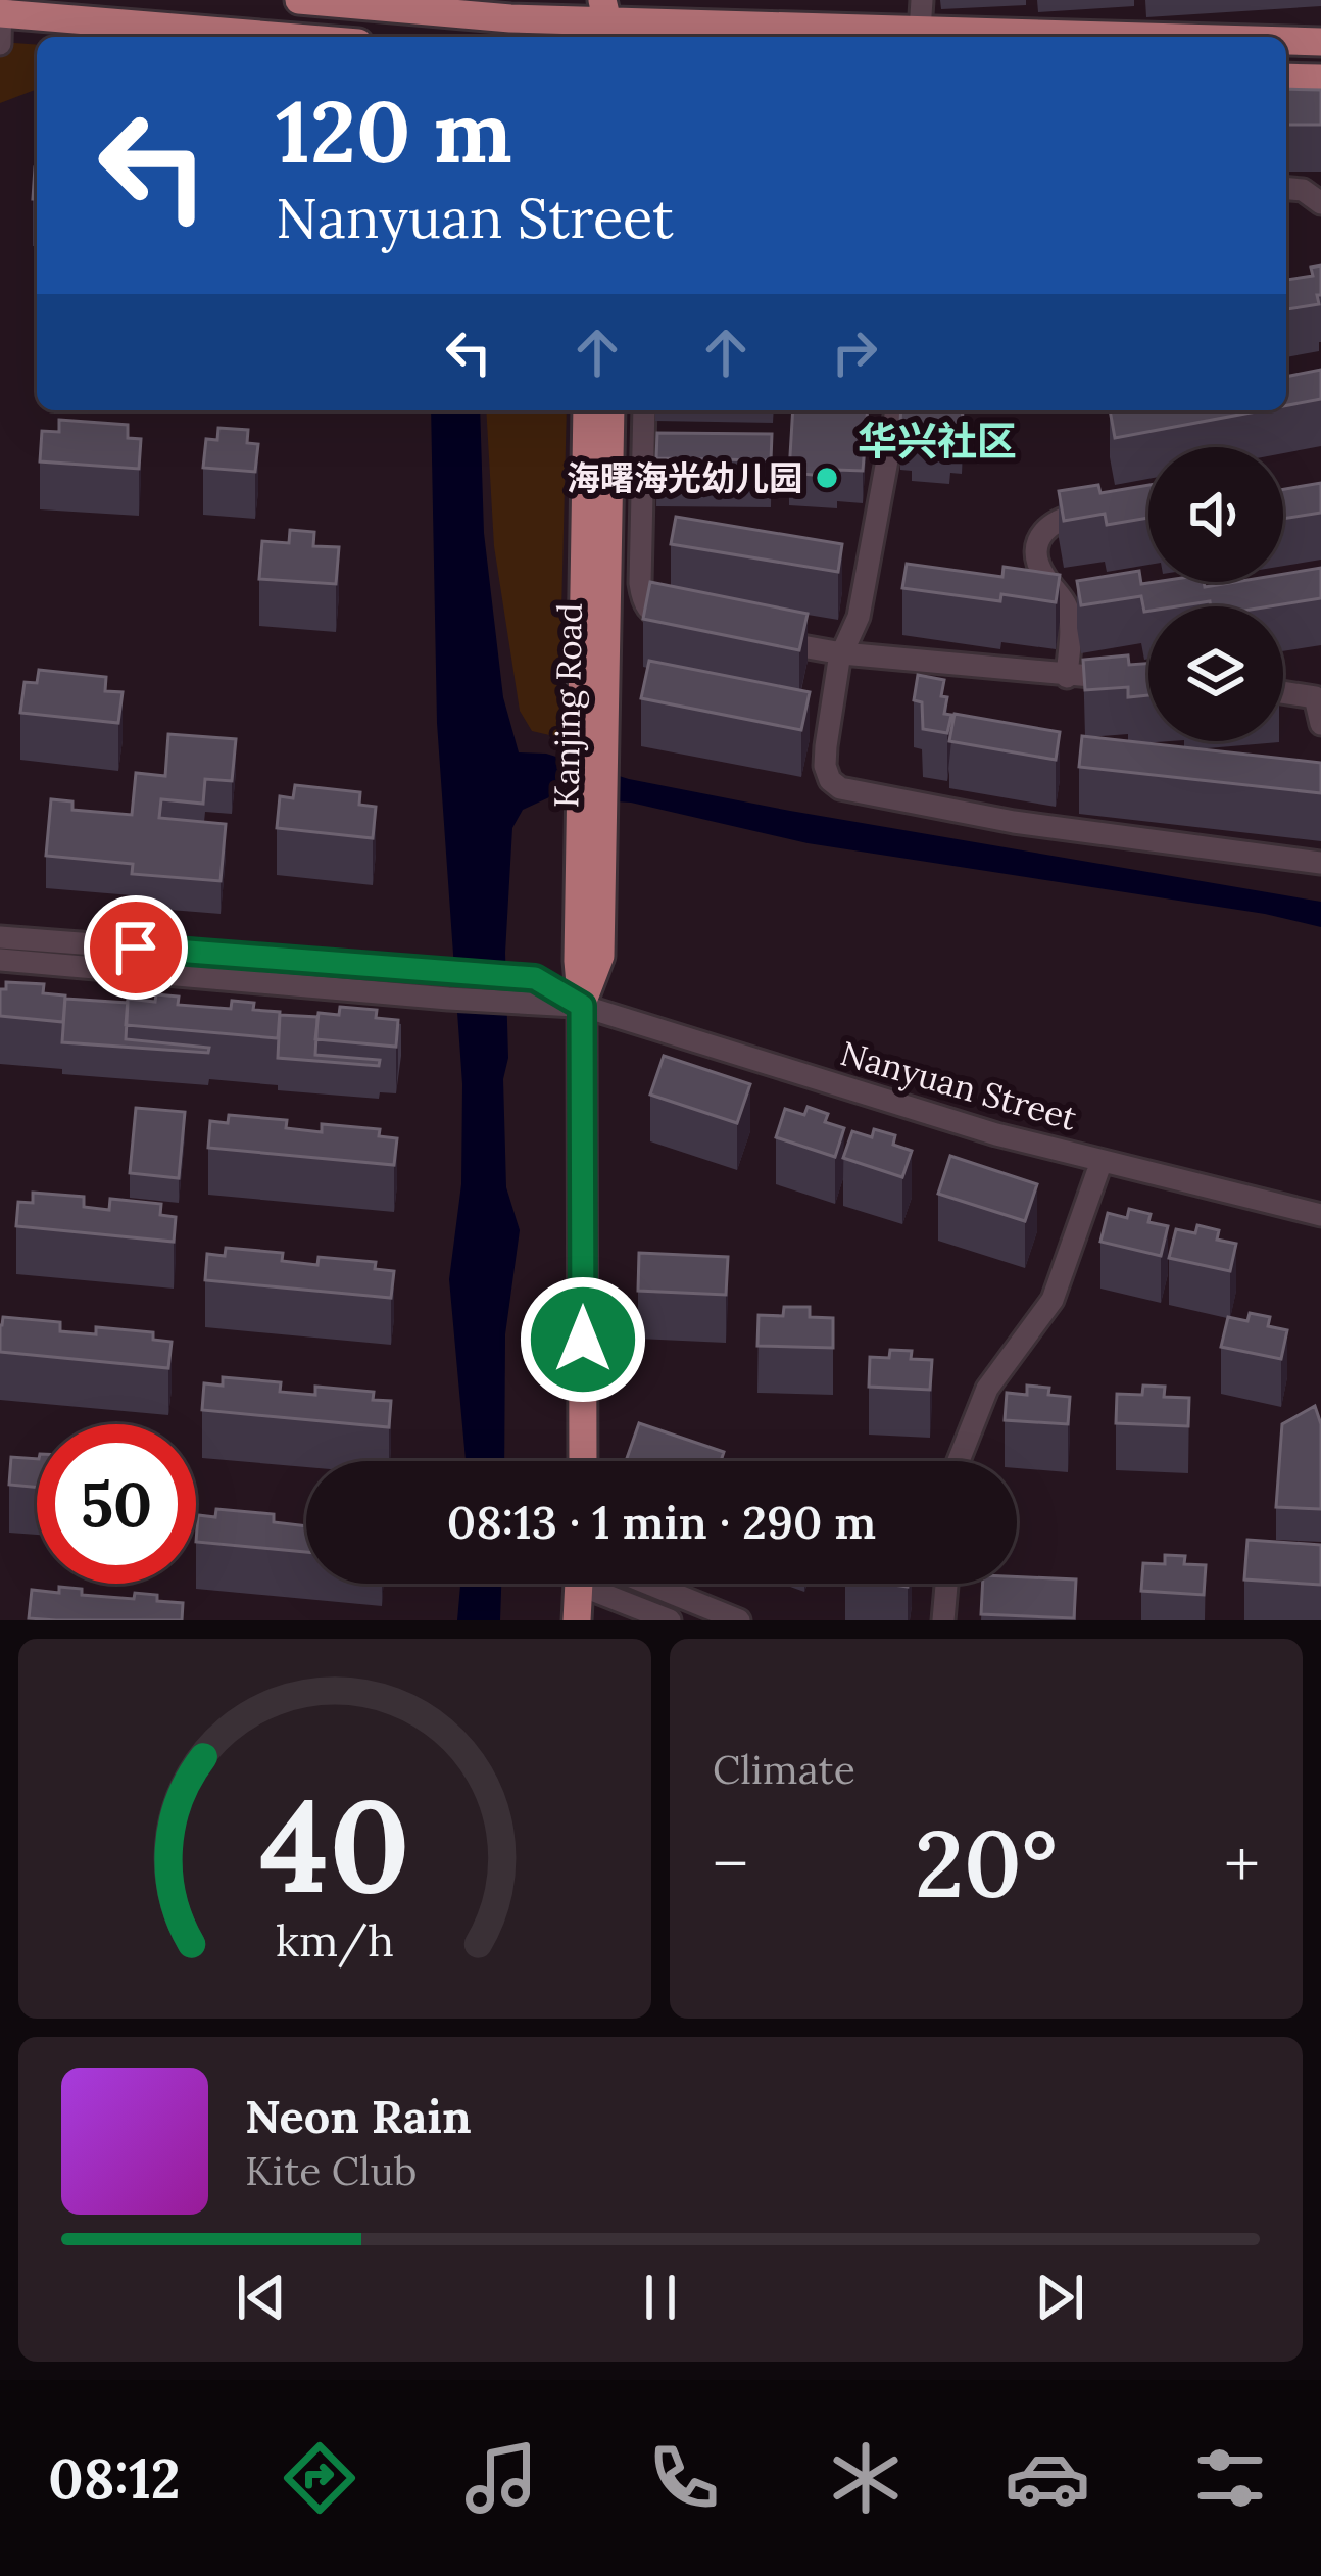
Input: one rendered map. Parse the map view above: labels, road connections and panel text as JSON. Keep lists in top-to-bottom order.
{
  "streets": {
    "main road": ["Kanjing Road"],
    "street": ["Nanyuan Street"]
  },
  "crossings": [
    ["Kanjing Road", "Nanyuan Street"]
  ],
  "districts": ["华兴社区"],
  "places": ["海曙海光幼儿园"],
  "page": {
    "turn": ["120 m", "Nanyuan Street"],
    "limit": "50",
    "trip": "08:13 · 1 min · 290 m",
    "tile": "Climate",
    "heat": ["−", "20°", "+"],
    "song": ["Neon Rain", "Kite Club"],
    "tabs": "08:12",
    "gauge": ["40", "km/h"]
  }
}
